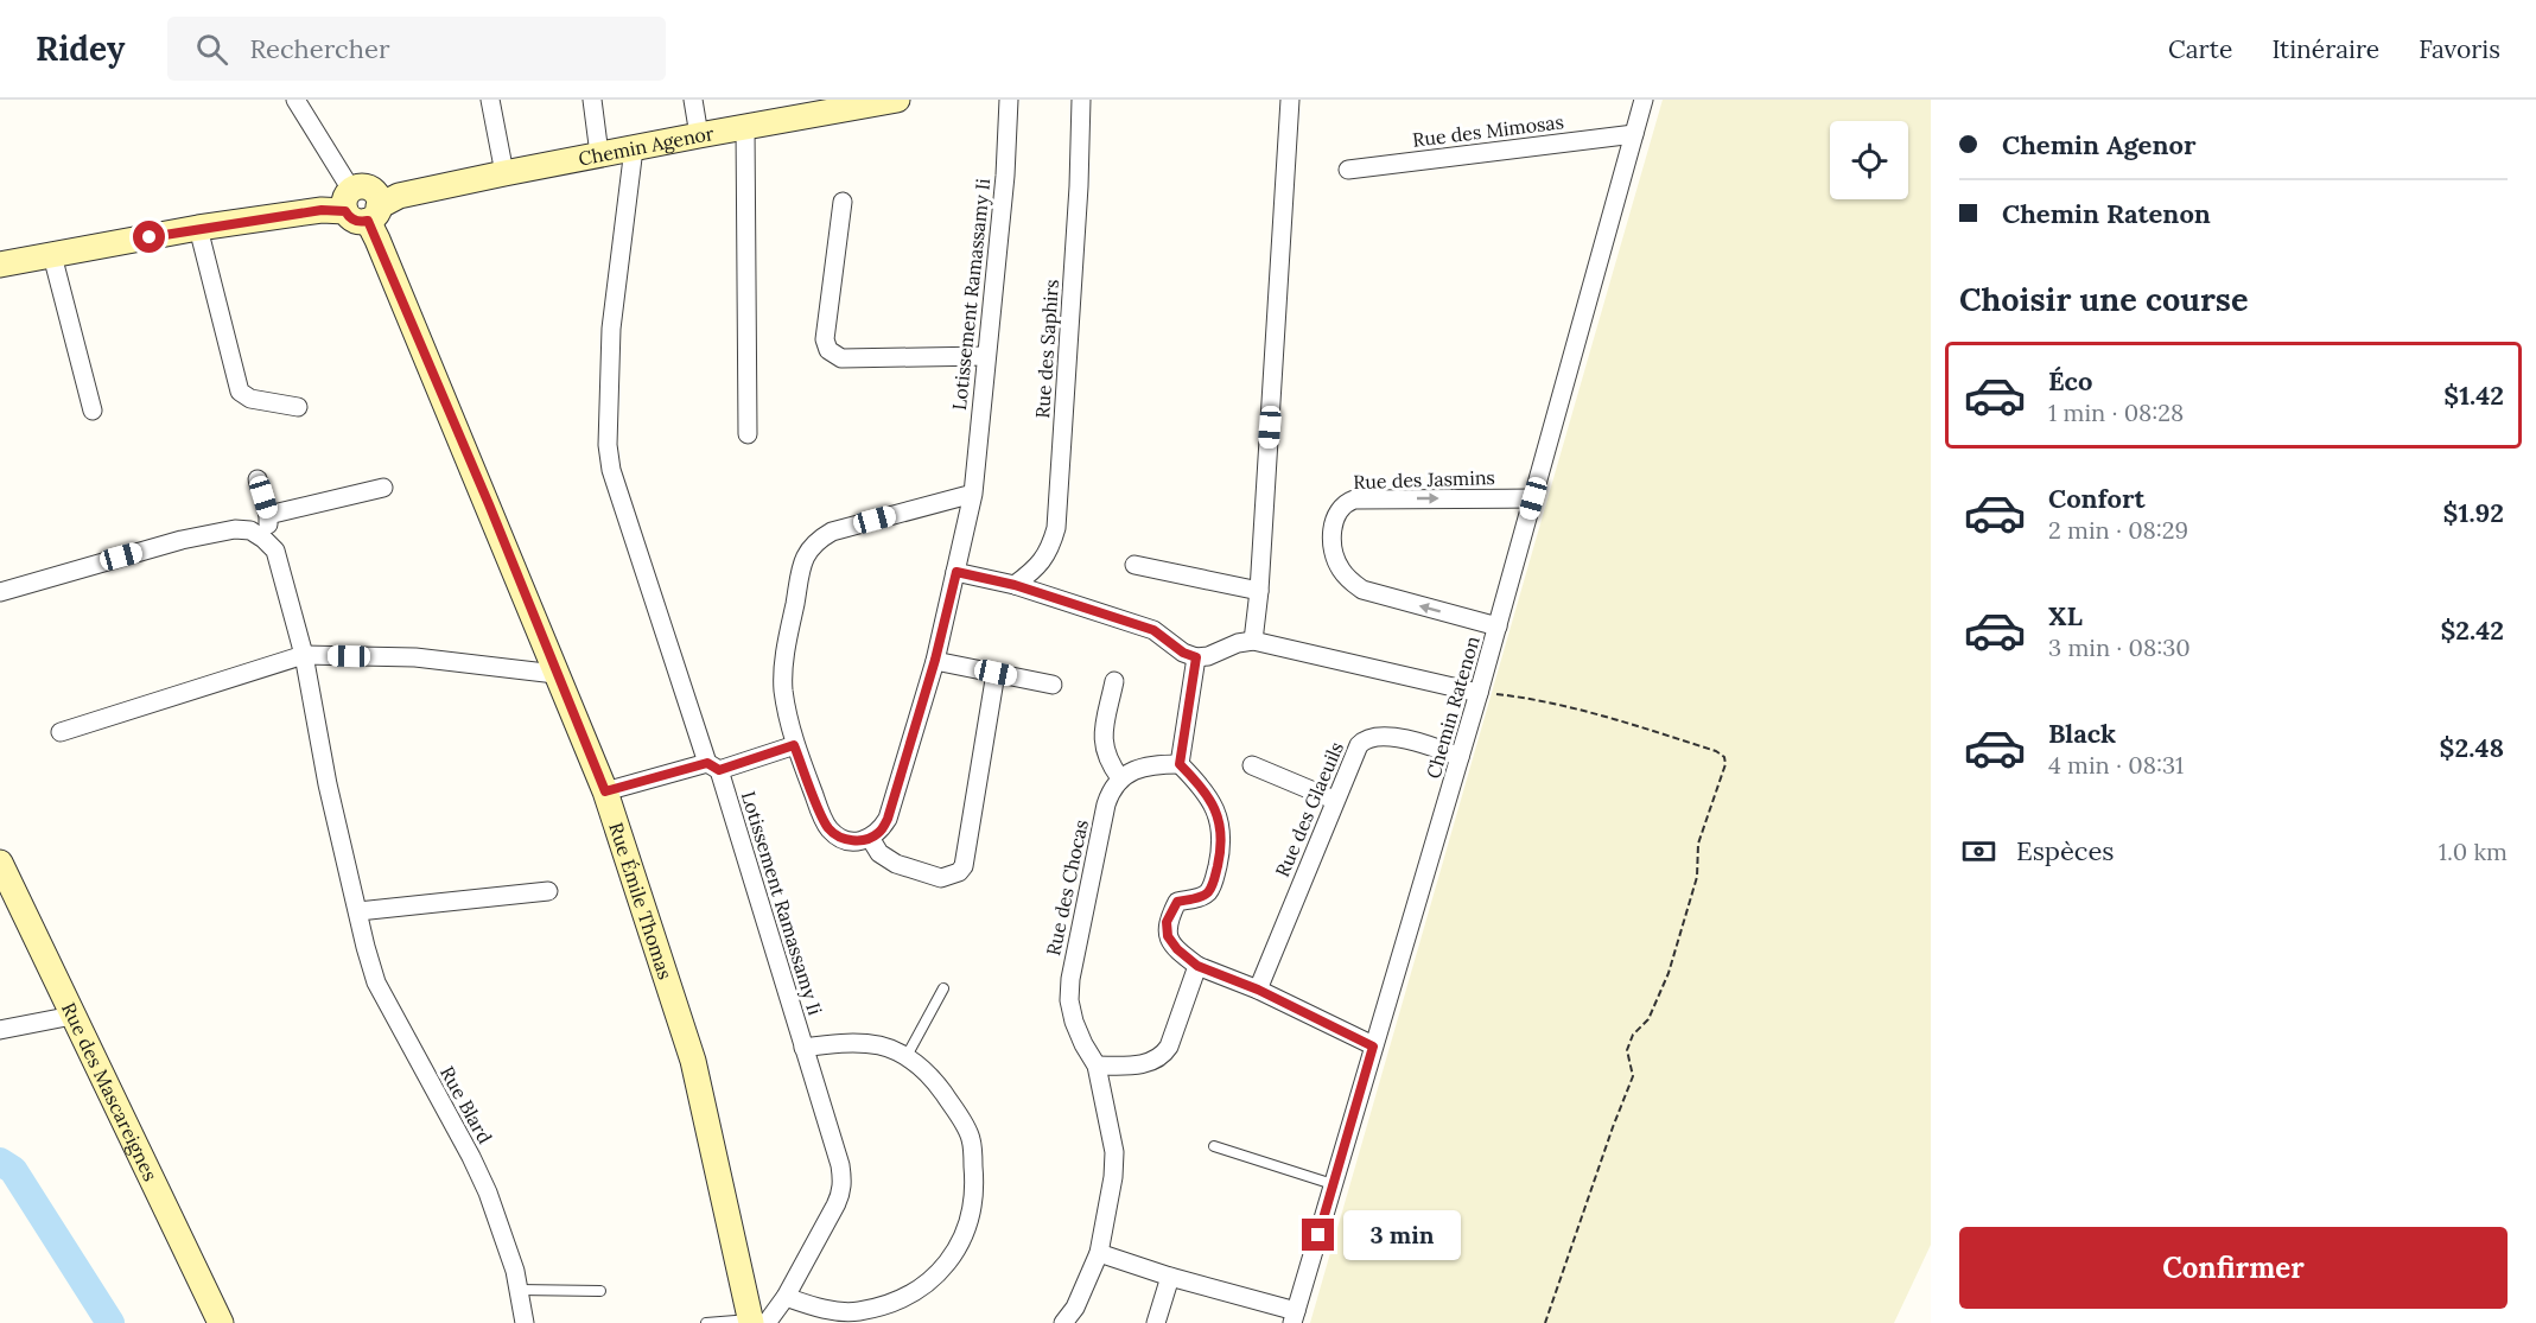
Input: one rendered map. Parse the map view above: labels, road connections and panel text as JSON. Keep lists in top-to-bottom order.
{
  "streets": {
    "street": [
      "Rue des Mimosas",
      "Chemin Agenor",
      "Lotissement Ramassamy Ii",
      "Rue des Saphirs",
      "Rue des Jasmins",
      "Chemin Ratenon",
      "Rue des Glaeuils",
      "Rue des Chocas",
      "Rue Émile Thomas",
      "Rue des Mascareignes",
      "Rue Blard"
    ]
  },
  "crossings": [
    ["Rue des Mimosas", "Chemin Ratenon"],
    ["Chemin Agenor", "Rue Émile Thomas"],
    ["Lotissement Ramassamy Ii", "Rue Émile Thomas"],
    ["Rue des Jasmins", "Chemin Ratenon"],
    ["Chemin Ratenon", "Rue des Glaeuils"]
  ],
  "page": {
    "header": "Ridey",
    "search": "Rechercher",
    "nav": ["Carte", "Itinéraire", "Favoris"],
    "banner": ["Chemin Agenor", "Chemin Ratenon"],
    "heading": "Choisir une course",
    "list": [
      {
        "name": "Éco",
        "note": "1 min · 08:28",
        "value": "$1.42"
      },
      {
        "name": "Confort",
        "note": "2 min · 08:29",
        "value": "$1.92"
      },
      {
        "name": "XL",
        "note": "3 min · 08:30",
        "value": "$2.42"
      },
      {
        "name": "Black",
        "note": "4 min · 08:31",
        "value": "$2.48"
      }
    ],
    "pay": ["Espèces", "1.0 km"],
    "bubble": "3 min",
    "buttons": "Confirmer"
  }
}
